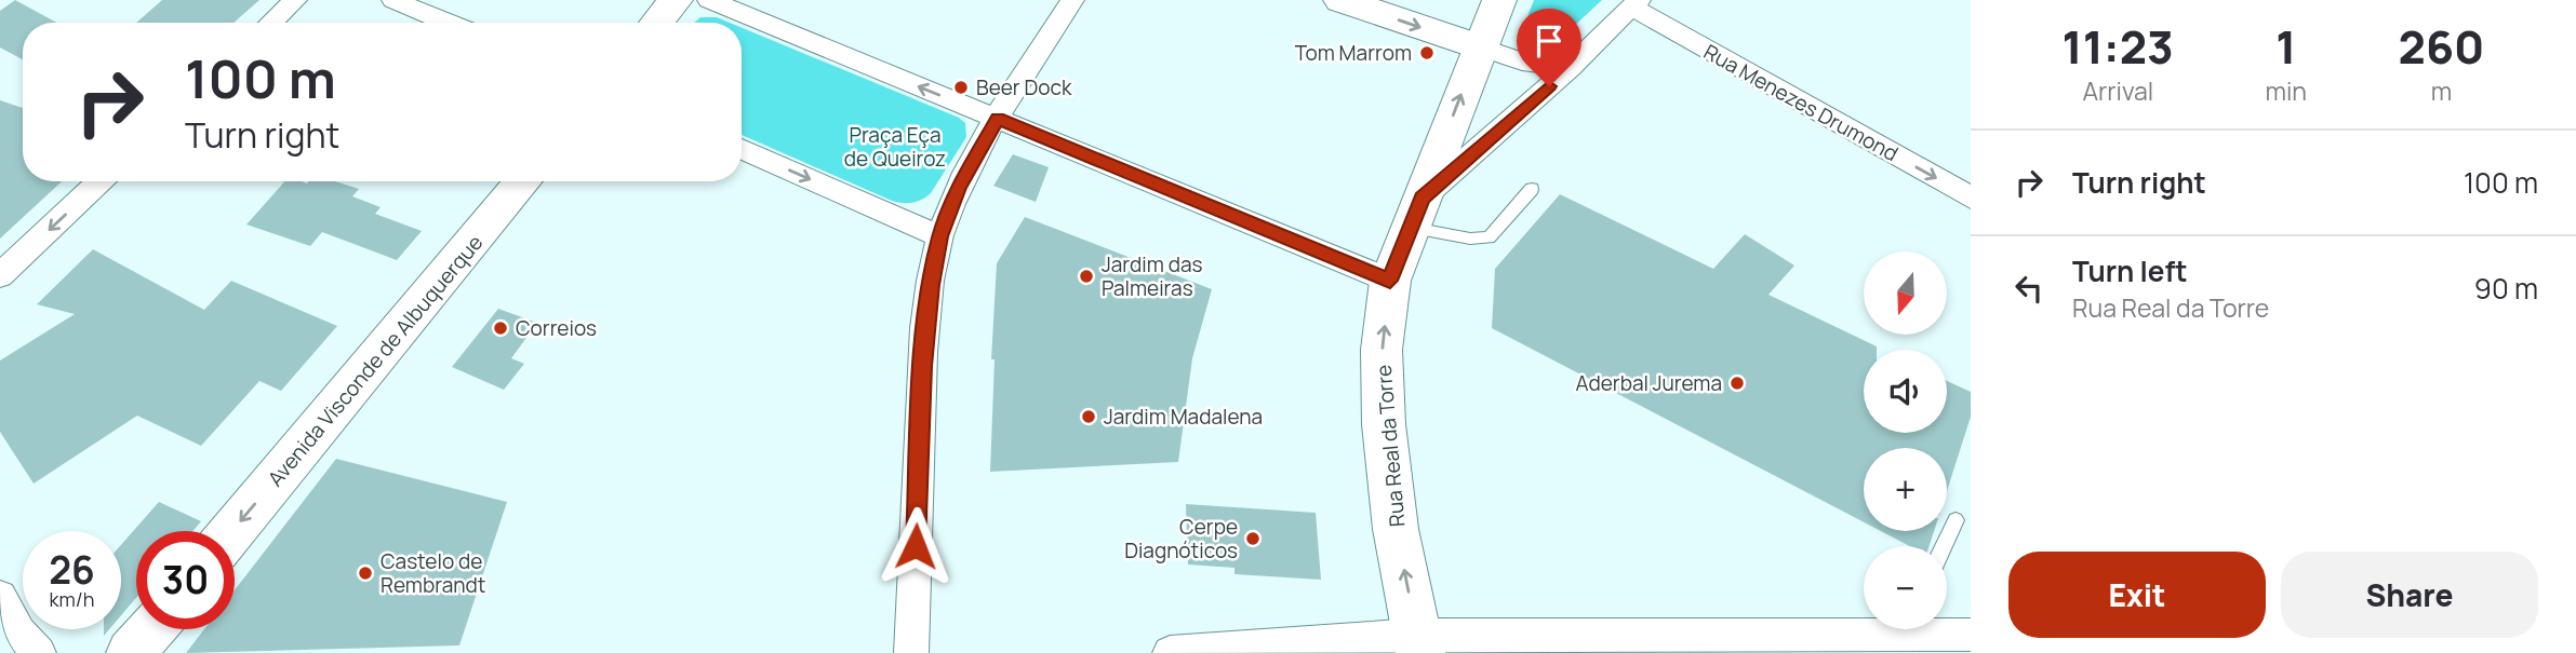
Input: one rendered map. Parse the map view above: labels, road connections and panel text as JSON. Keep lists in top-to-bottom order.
{
  "streets": {
    "main road": ["Avenida Visconde de Albuquerque", "Rua Real da Torre"],
    "street": ["Rua Menezes Drumond"]
  },
  "crossings": [
    ["Rua Menezes Drumond", "Rua Real da Torre"]
  ],
  "one_way": ["Rua Menezes Drumond", "Avenida Visconde de Albuquerque", "Rua Real da Torre"],
  "parks": ["Praça Eça de Queiroz"],
  "places": [
    "Tom Marrom",
    "Beer Dock",
    "Jardim das Palmeiras",
    "Correios",
    "Aderbal Jurema",
    "Jardim Madalena",
    "Cerpe Diagnóticos",
    "Castelo de Rembrandt"
  ],
  "north": "bottom",
  "page": {
    "eta": [
      "11:23",
      "Arrival",
      "1",
      "min",
      "260",
      "m"
    ],
    "turn": ["100 m", "Turn right"],
    "list": [
      {
        "name": "Turn right",
        "value": "100 m"
      },
      {
        "name": "Turn left",
        "note": "Rua Real da Torre",
        "value": "90 m"
      }
    ],
    "map_buttons": ["+", "−"],
    "speed": "26 km/h",
    "limit": "30",
    "buttons": ["Exit", "Share"]
  }
}
